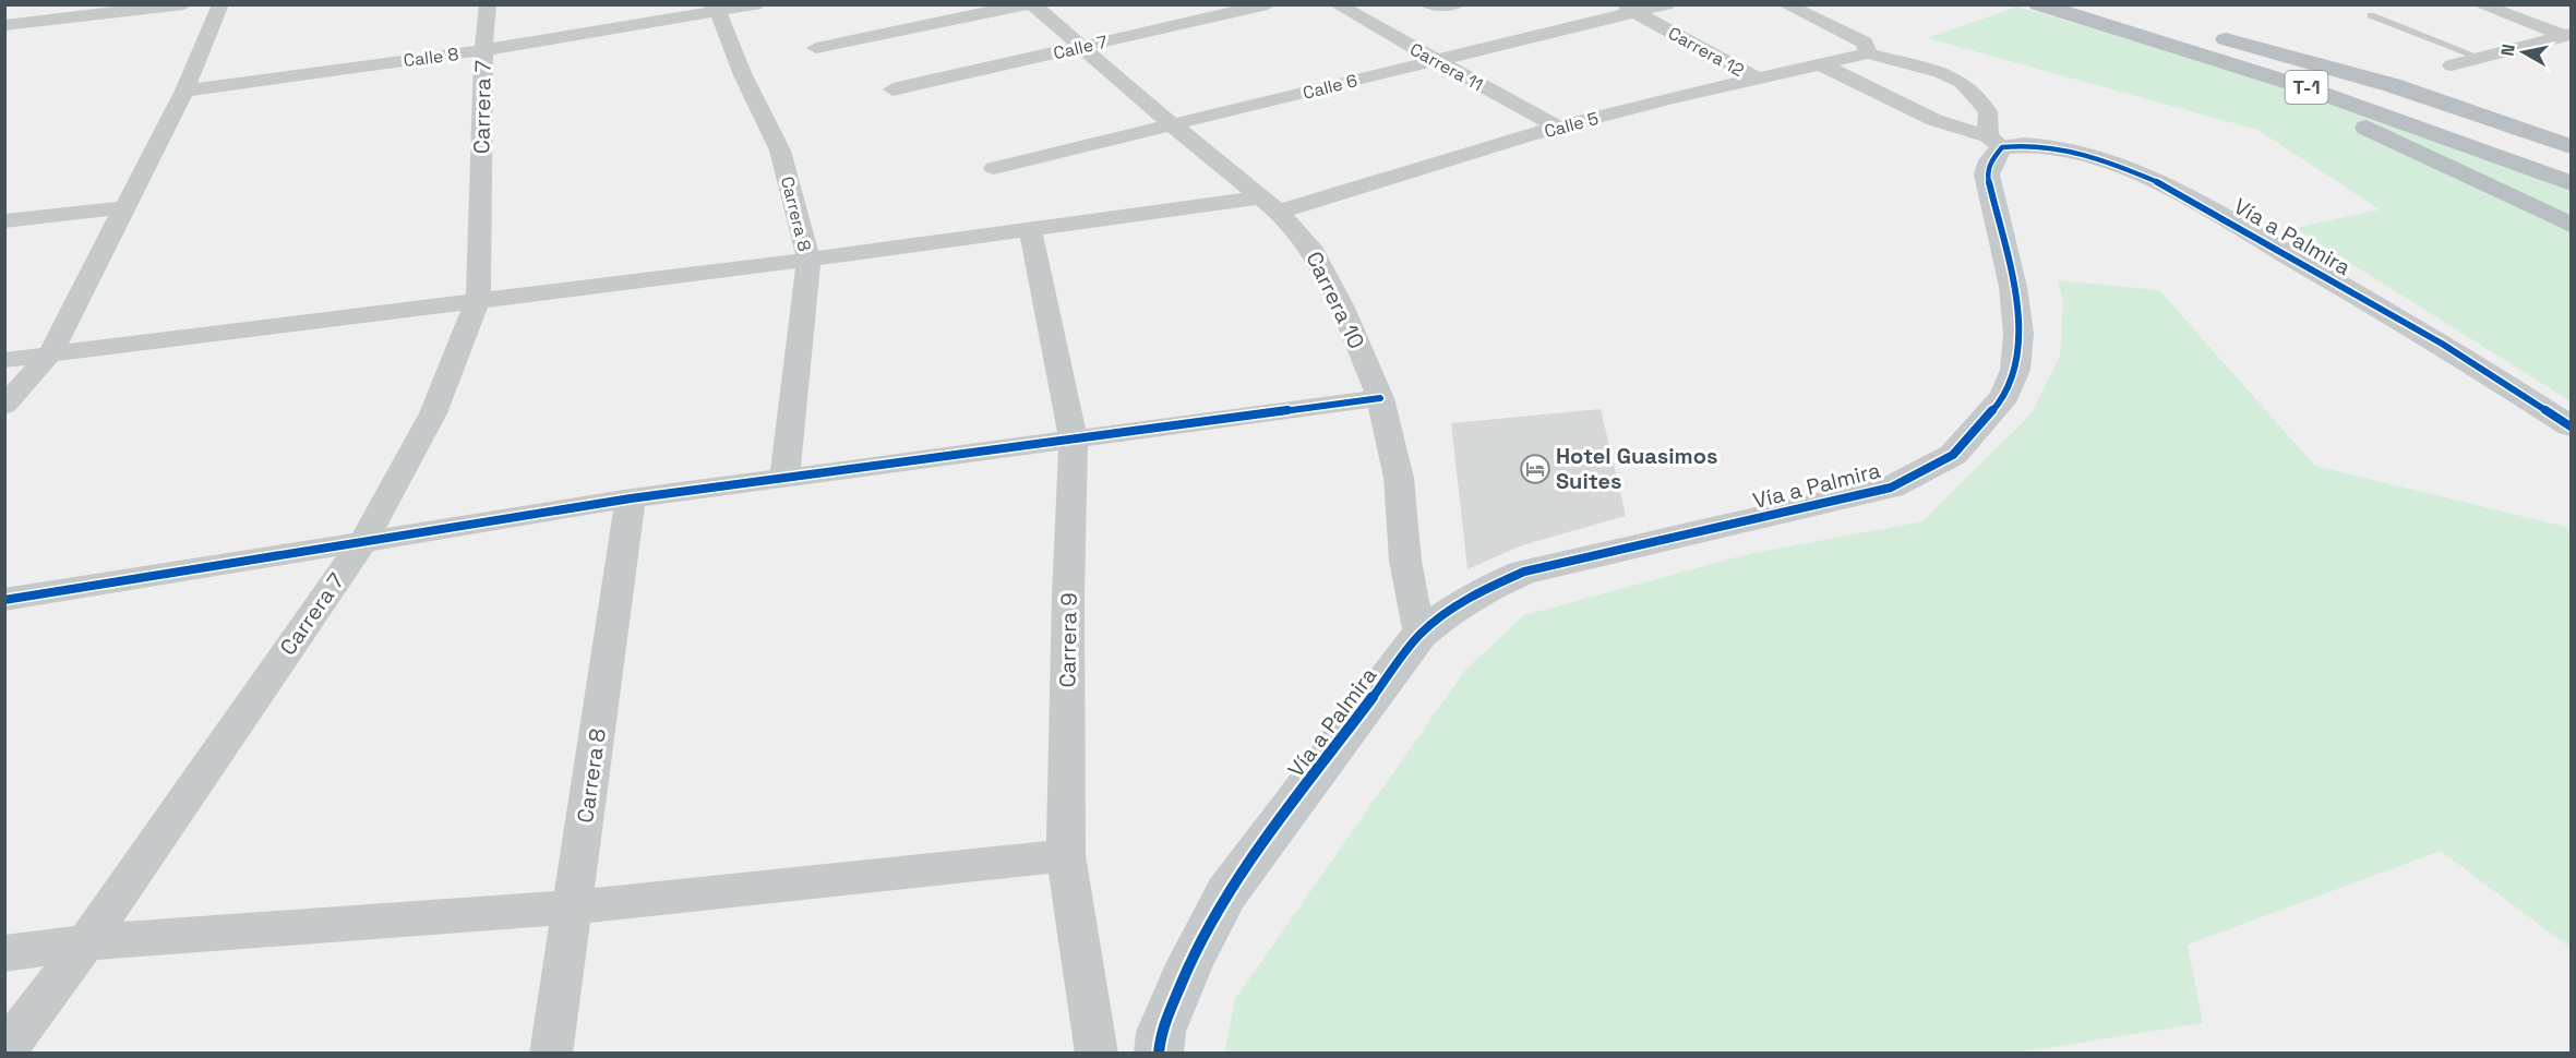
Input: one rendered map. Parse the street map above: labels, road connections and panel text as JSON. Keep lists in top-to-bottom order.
{
  "streets": {
    "highway": ["T-1"],
    "street": [
      "Calle 7",
      "Carrera 12",
      "Calle 8",
      "Carrera 11",
      "Calle 6",
      "Carrera 7",
      "Calle 5",
      "Carrera 8",
      "Vía a Palmira",
      "Carrera 10",
      "Carrera 9"
    ]
  },
  "crossings": [
    ["Calle 7", "Carrera 10"],
    ["Carrera 12", "Calle 6"],
    ["Carrera 12", "Calle 5"],
    ["Calle 8", "Carrera 7"],
    ["Calle 8", "Carrera 8"],
    ["Carrera 11", "Calle 6"],
    ["Carrera 11", "Calle 5"],
    ["Calle 6", "Carrera 10"],
    ["Carrera 7", "Calle 5"],
    ["Calle 5", "Carrera 8"],
    ["Calle 5", "Carrera 10"],
    ["Calle 5", "Carrera 9"],
    ["Vía a Palmira", "Carrera 10"]
  ],
  "places": {
    "hotel": ["Hotel Guasimos Suites"]
  },
  "north": "left"
}
